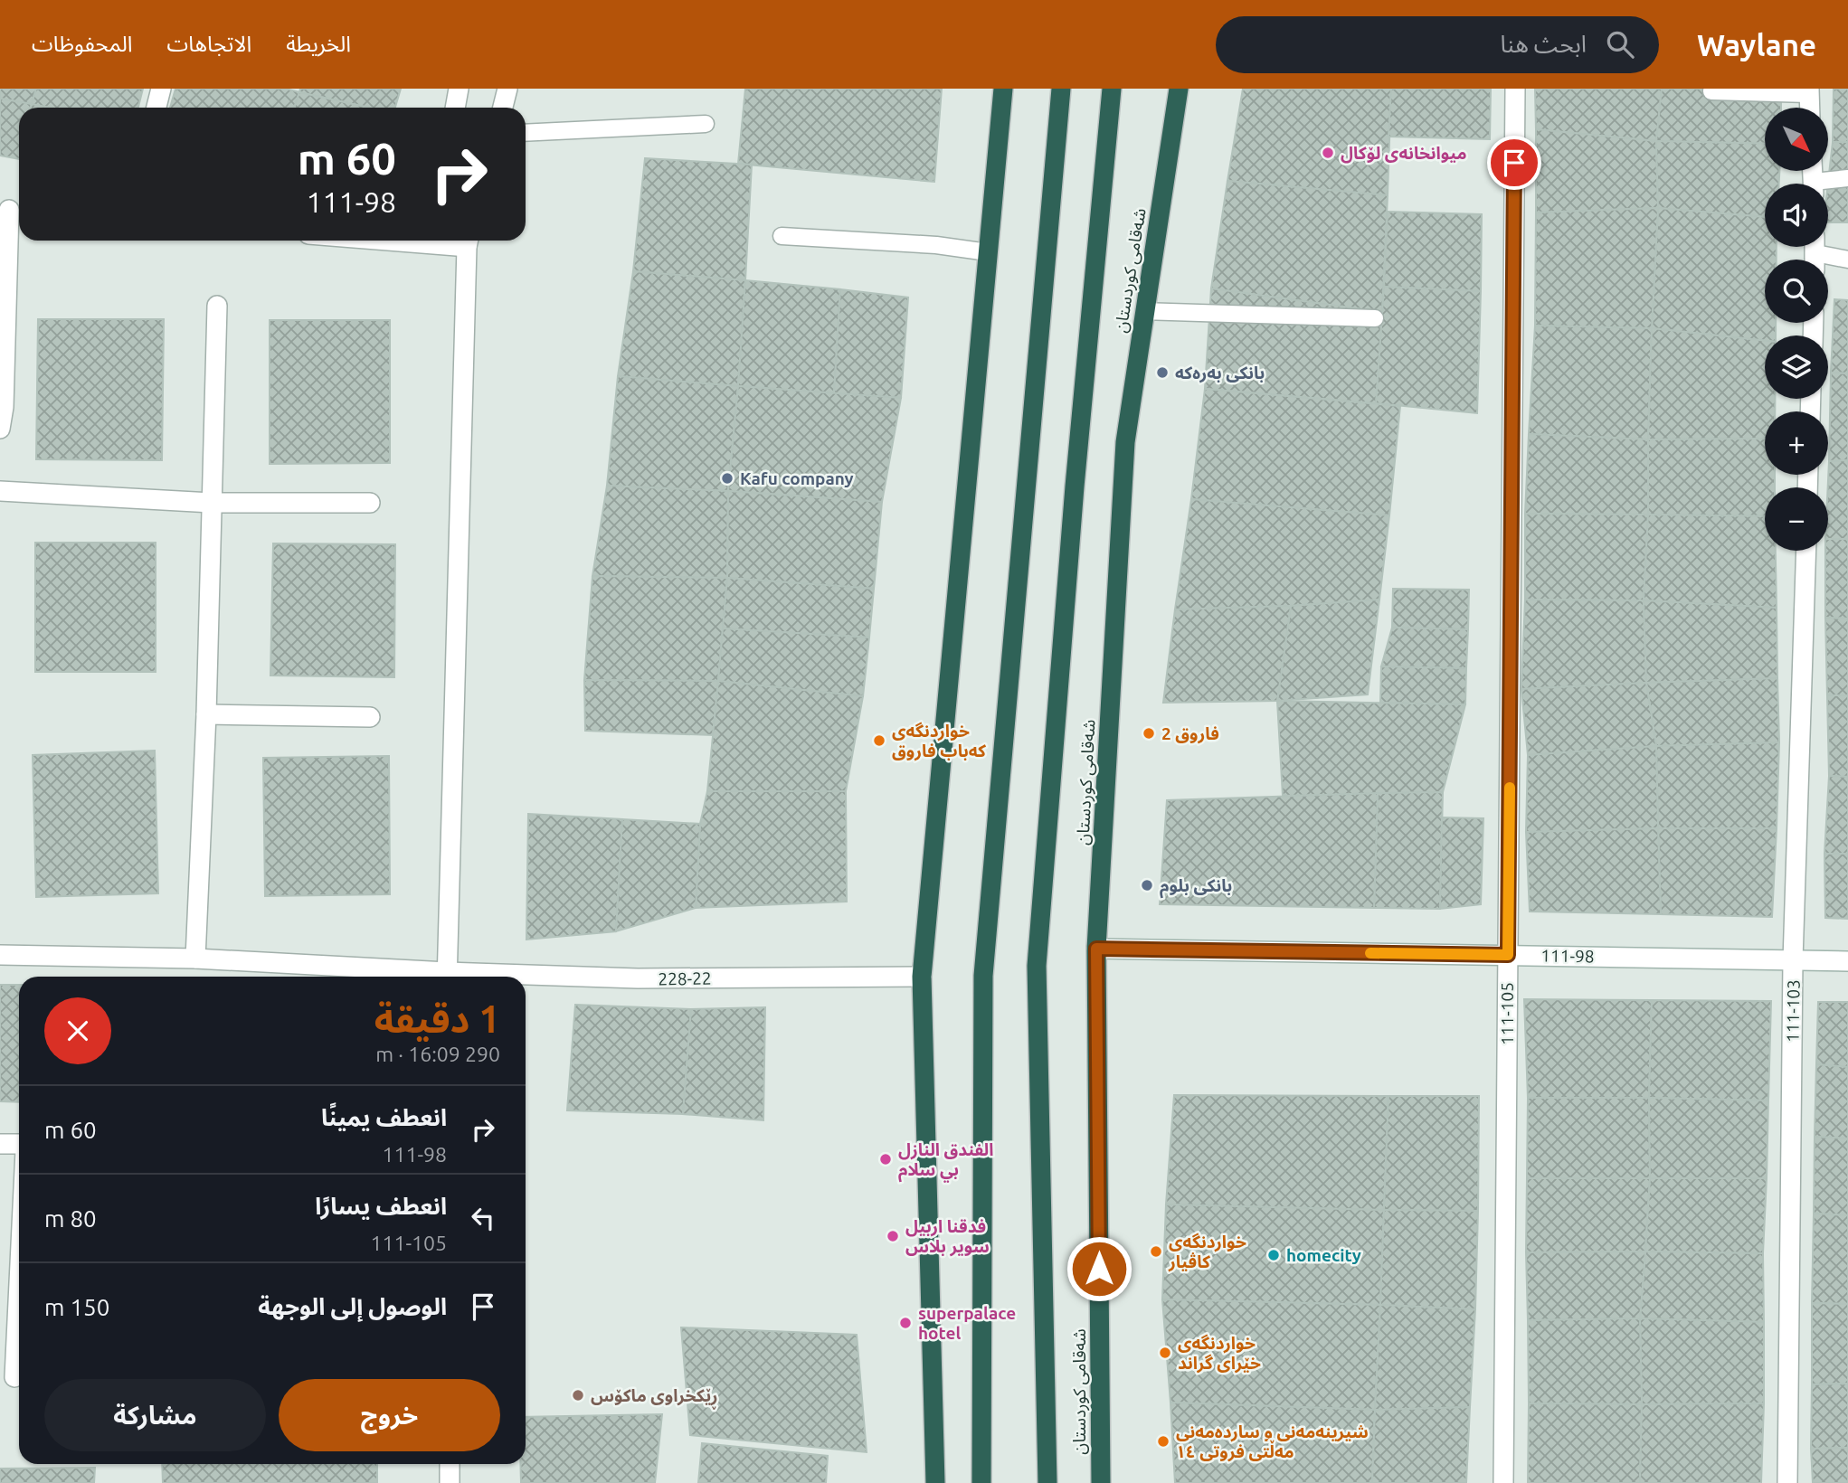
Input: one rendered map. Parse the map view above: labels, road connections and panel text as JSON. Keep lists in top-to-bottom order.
{
  "streets": {
    "highway": ["شەقامی کوردستان"],
    "street": [
      "111-98",
      "228-22",
      "111-103",
      "111-105"
    ]
  },
  "crossings": [
    ["شەقامی کوردستان", "111-98"],
    ["111-98", "111-103"],
    ["111-98", "111-105"]
  ],
  "places": [
    "میوانخانەی لۆکال",
    "بانکی بەرەکە",
    "Kafu company",
    "فاروق 2",
    "خواردنگەی کەباب فاروق",
    "بانکی بلوم",
    "الفندق النازل بي سلام",
    "فدقنا اربيل سوير بلاس",
    "خواردنگەی کاڤیار",
    "homecity",
    "superpalace hotel",
    "خواردنگەی خێرای گراند",
    "ڕێکخراوی ماکۆس",
    "شیرینەمەنی و ساردەمەنی مەڵتی فروتی ١٤"
  ],
  "north": "bottom right",
  "page": {
    "header": "Waylane",
    "search": "ابحث هنا",
    "nav": ["الخريطة", "الاتجاهات", "المحفوظات"],
    "map_buttons": ["+", "−"],
    "turn": ["60 m", "111-98"],
    "heading": ["1 دقيقة", "290 m · 16:09"],
    "list": [
      {
        "name": "انعطف يمينًا",
        "note": "111-98",
        "value": "60 m"
      },
      {
        "name": "انعطف يسارًا",
        "note": "111-105",
        "value": "80 m"
      },
      {
        "name": "الوصول إلى الوجهة",
        "value": "150 m"
      }
    ],
    "buttons": ["خروج", "مشاركة"]
  }
}
